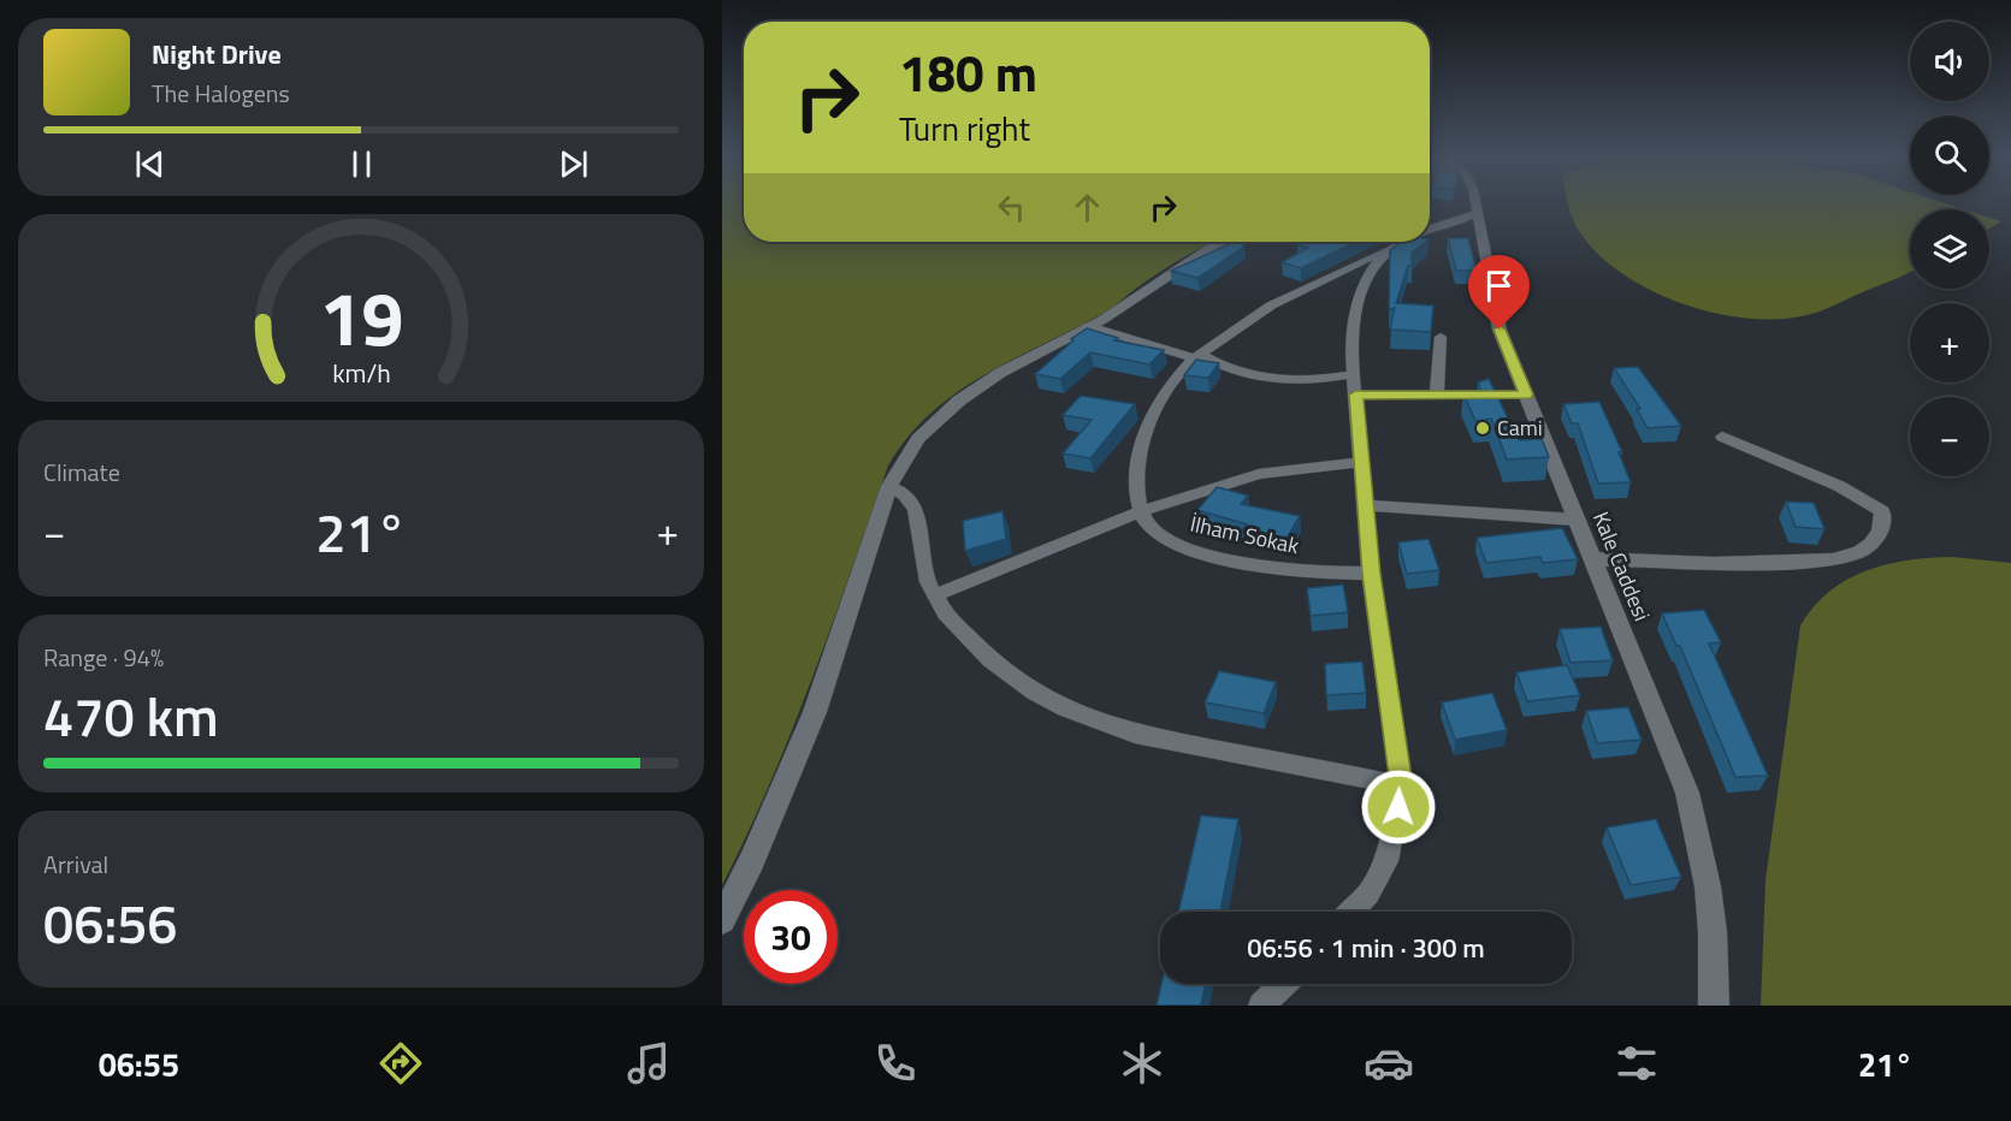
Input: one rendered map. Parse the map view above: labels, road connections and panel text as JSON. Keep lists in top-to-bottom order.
{
  "streets": {
    "street": ["İlham Sokak", "Kale Caddesi"]
  },
  "places": ["Cami"],
  "page": {
    "map_buttons": ["+", "−"],
    "turn": ["180 m", "Turn right"],
    "song": ["Night Drive", "The Halogens"],
    "tile": [
      "Climate",
      ["Range · 94%", "470 km"],
      ["Arrival", "06:56"]
    ],
    "heat": ["−", "21°", "+"],
    "limit": "30",
    "trip": "06:56 · 1 min · 300 m",
    "tabs": ["06:55", "21°"],
    "gauge": ["19", "km/h"]
  }
}
